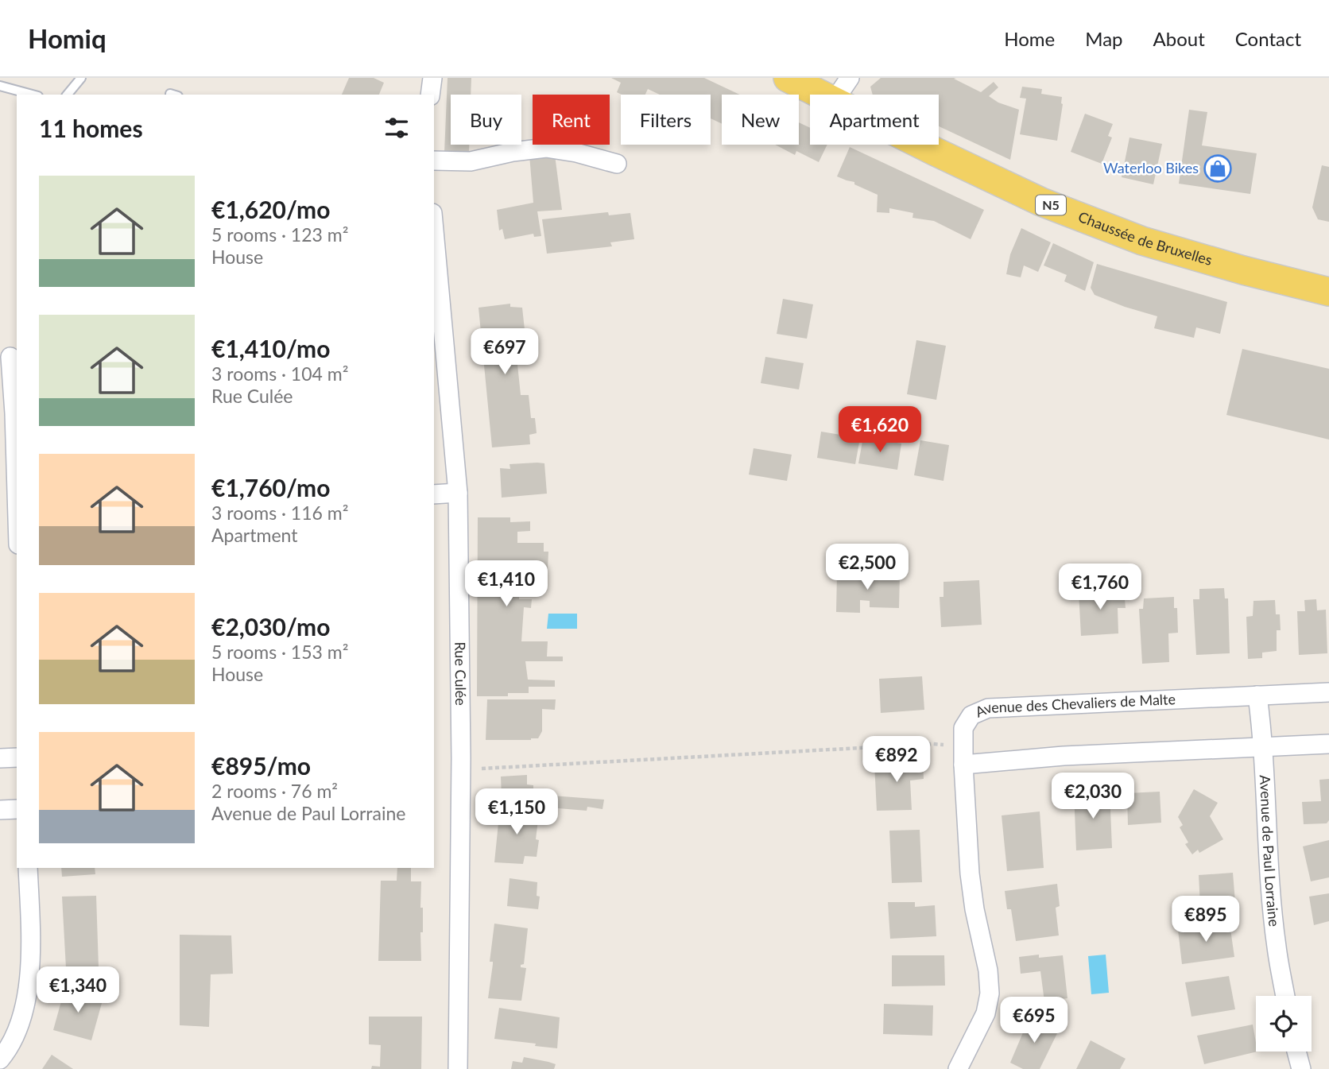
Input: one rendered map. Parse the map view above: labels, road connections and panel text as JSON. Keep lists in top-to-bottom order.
{
  "streets": {
    "main road": ["N5", "Chaussée de Bruxelles"],
    "street": ["Rue Culée", "Avenue des Chevaliers de Malte", "Avenue de Paul Lorraine"]
  },
  "crossings": [
    ["Avenue des Chevaliers de Malte", "Avenue de Paul Lorraine"]
  ],
  "places": {
    "shop": ["Waterloo Bikes"]
  },
  "page": {
    "header": "Homiq",
    "nav": [
      "Home",
      "Map",
      "About",
      "Contact"
    ],
    "chip": [
      "Buy",
      "Rent",
      "Filters",
      "New",
      "Apartment"
    ],
    "heading": "11 homes",
    "list": [
      {
        "name": "€1,620/mo",
        "note": "5 rooms · 123 m² · House"
      },
      {
        "name": "€1,410/mo",
        "note": "3 rooms · 104 m² · Rue Culée"
      },
      {
        "name": "€1,760/mo",
        "note": "3 rooms · 116 m² · Apartment"
      },
      {
        "name": "€2,030/mo",
        "note": "5 rooms · 153 m² · House"
      },
      {
        "name": "€895/mo",
        "note": "2 rooms · 76 m² · Avenue de Paul Lorraine"
      }
    ],
    "price": [
      "€697",
      "€1,620",
      "€2,500",
      "€1,410",
      "€1,760",
      "€892",
      "€2,030",
      "€1,150",
      "€895",
      "€1,340",
      "€695"
    ]
  }
}
